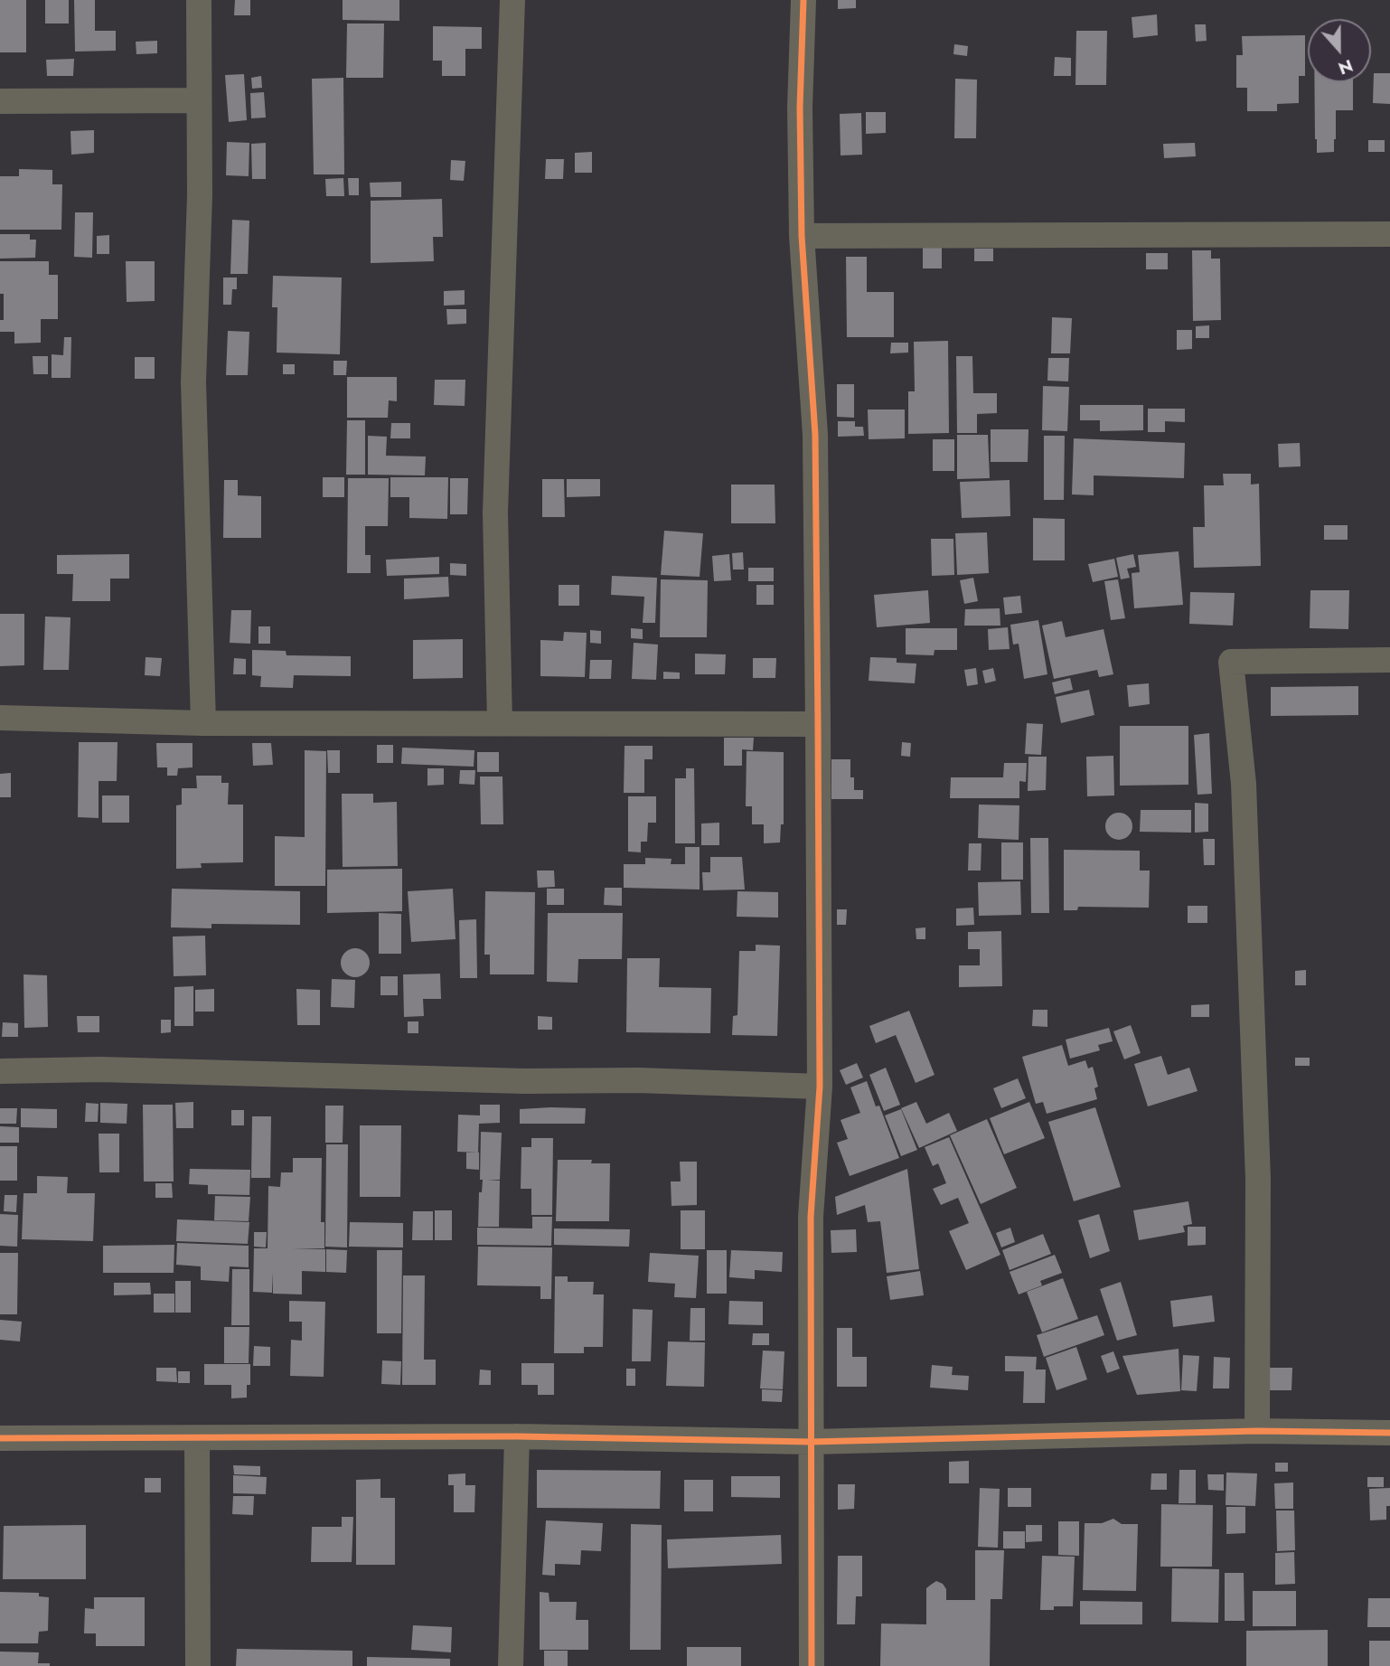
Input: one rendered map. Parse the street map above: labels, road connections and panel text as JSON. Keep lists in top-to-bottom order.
{
  "north": "bottom"
}
